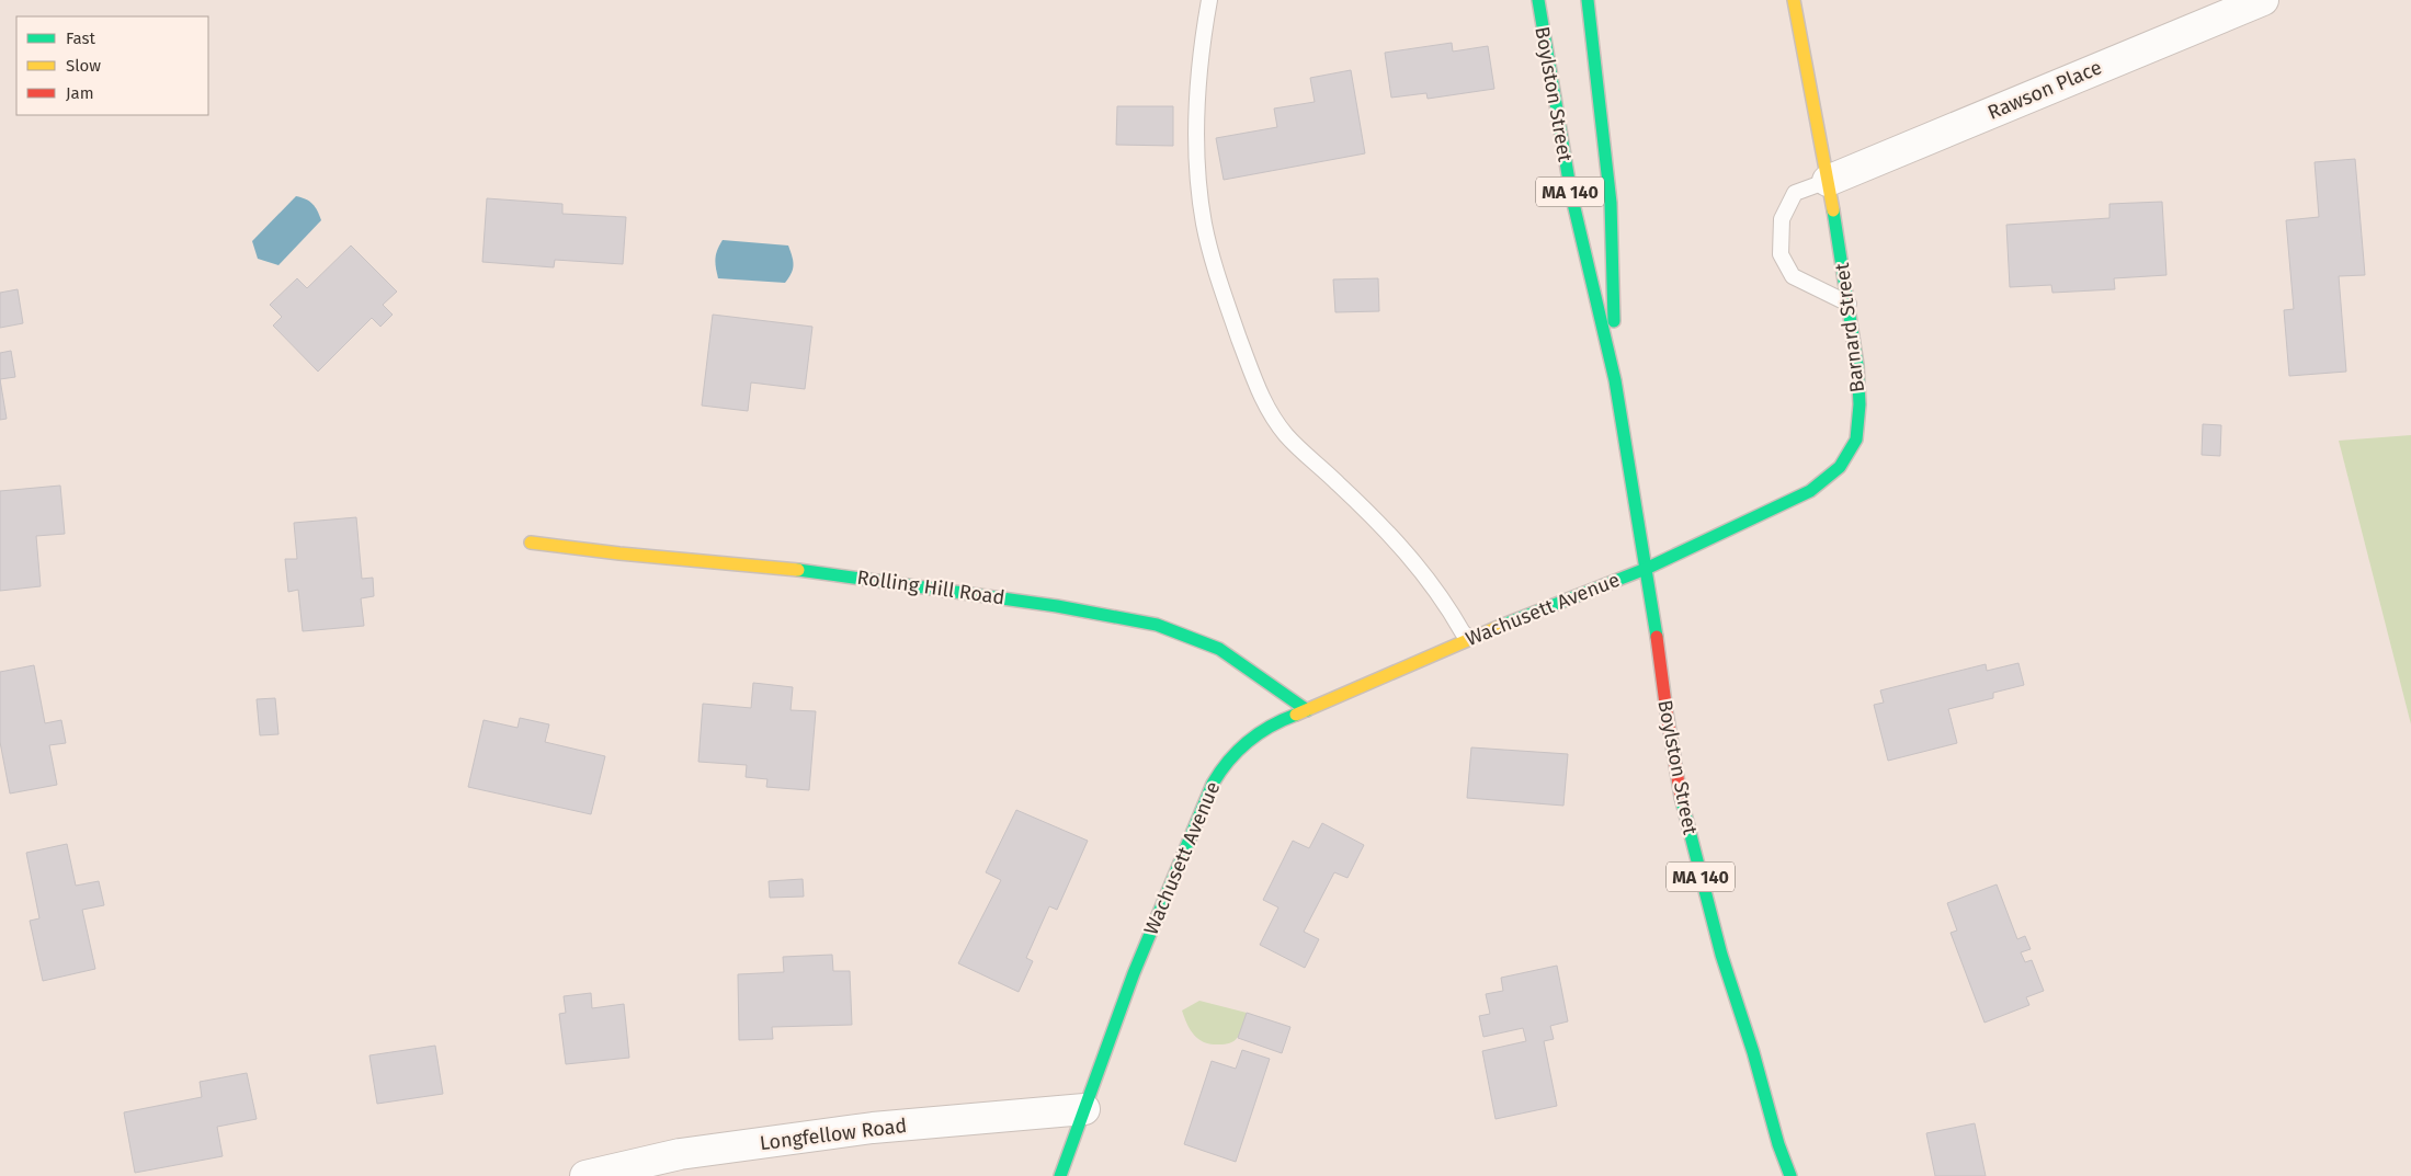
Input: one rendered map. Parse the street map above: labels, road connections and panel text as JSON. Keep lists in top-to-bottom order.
{
  "streets": {
    "street": [
      "Rawson Place",
      "Boylston Street",
      "MA 140",
      "Barnard Street",
      "Rolling Hill Road",
      "Wachusett Avenue",
      "Longfellow Road"
    ]
  },
  "crossings": [
    ["Rawson Place", "Barnard Street"],
    ["Boylston Street", "Barnard Street"],
    ["Boylston Street", "Wachusett Avenue"],
    ["Barnard Street", "Wachusett Avenue"],
    ["Rolling Hill Road", "Wachusett Avenue"],
    ["Wachusett Avenue", "Longfellow Road"]
  ],
  "legend": ["Fast", "Slow", "Jam"]
}
